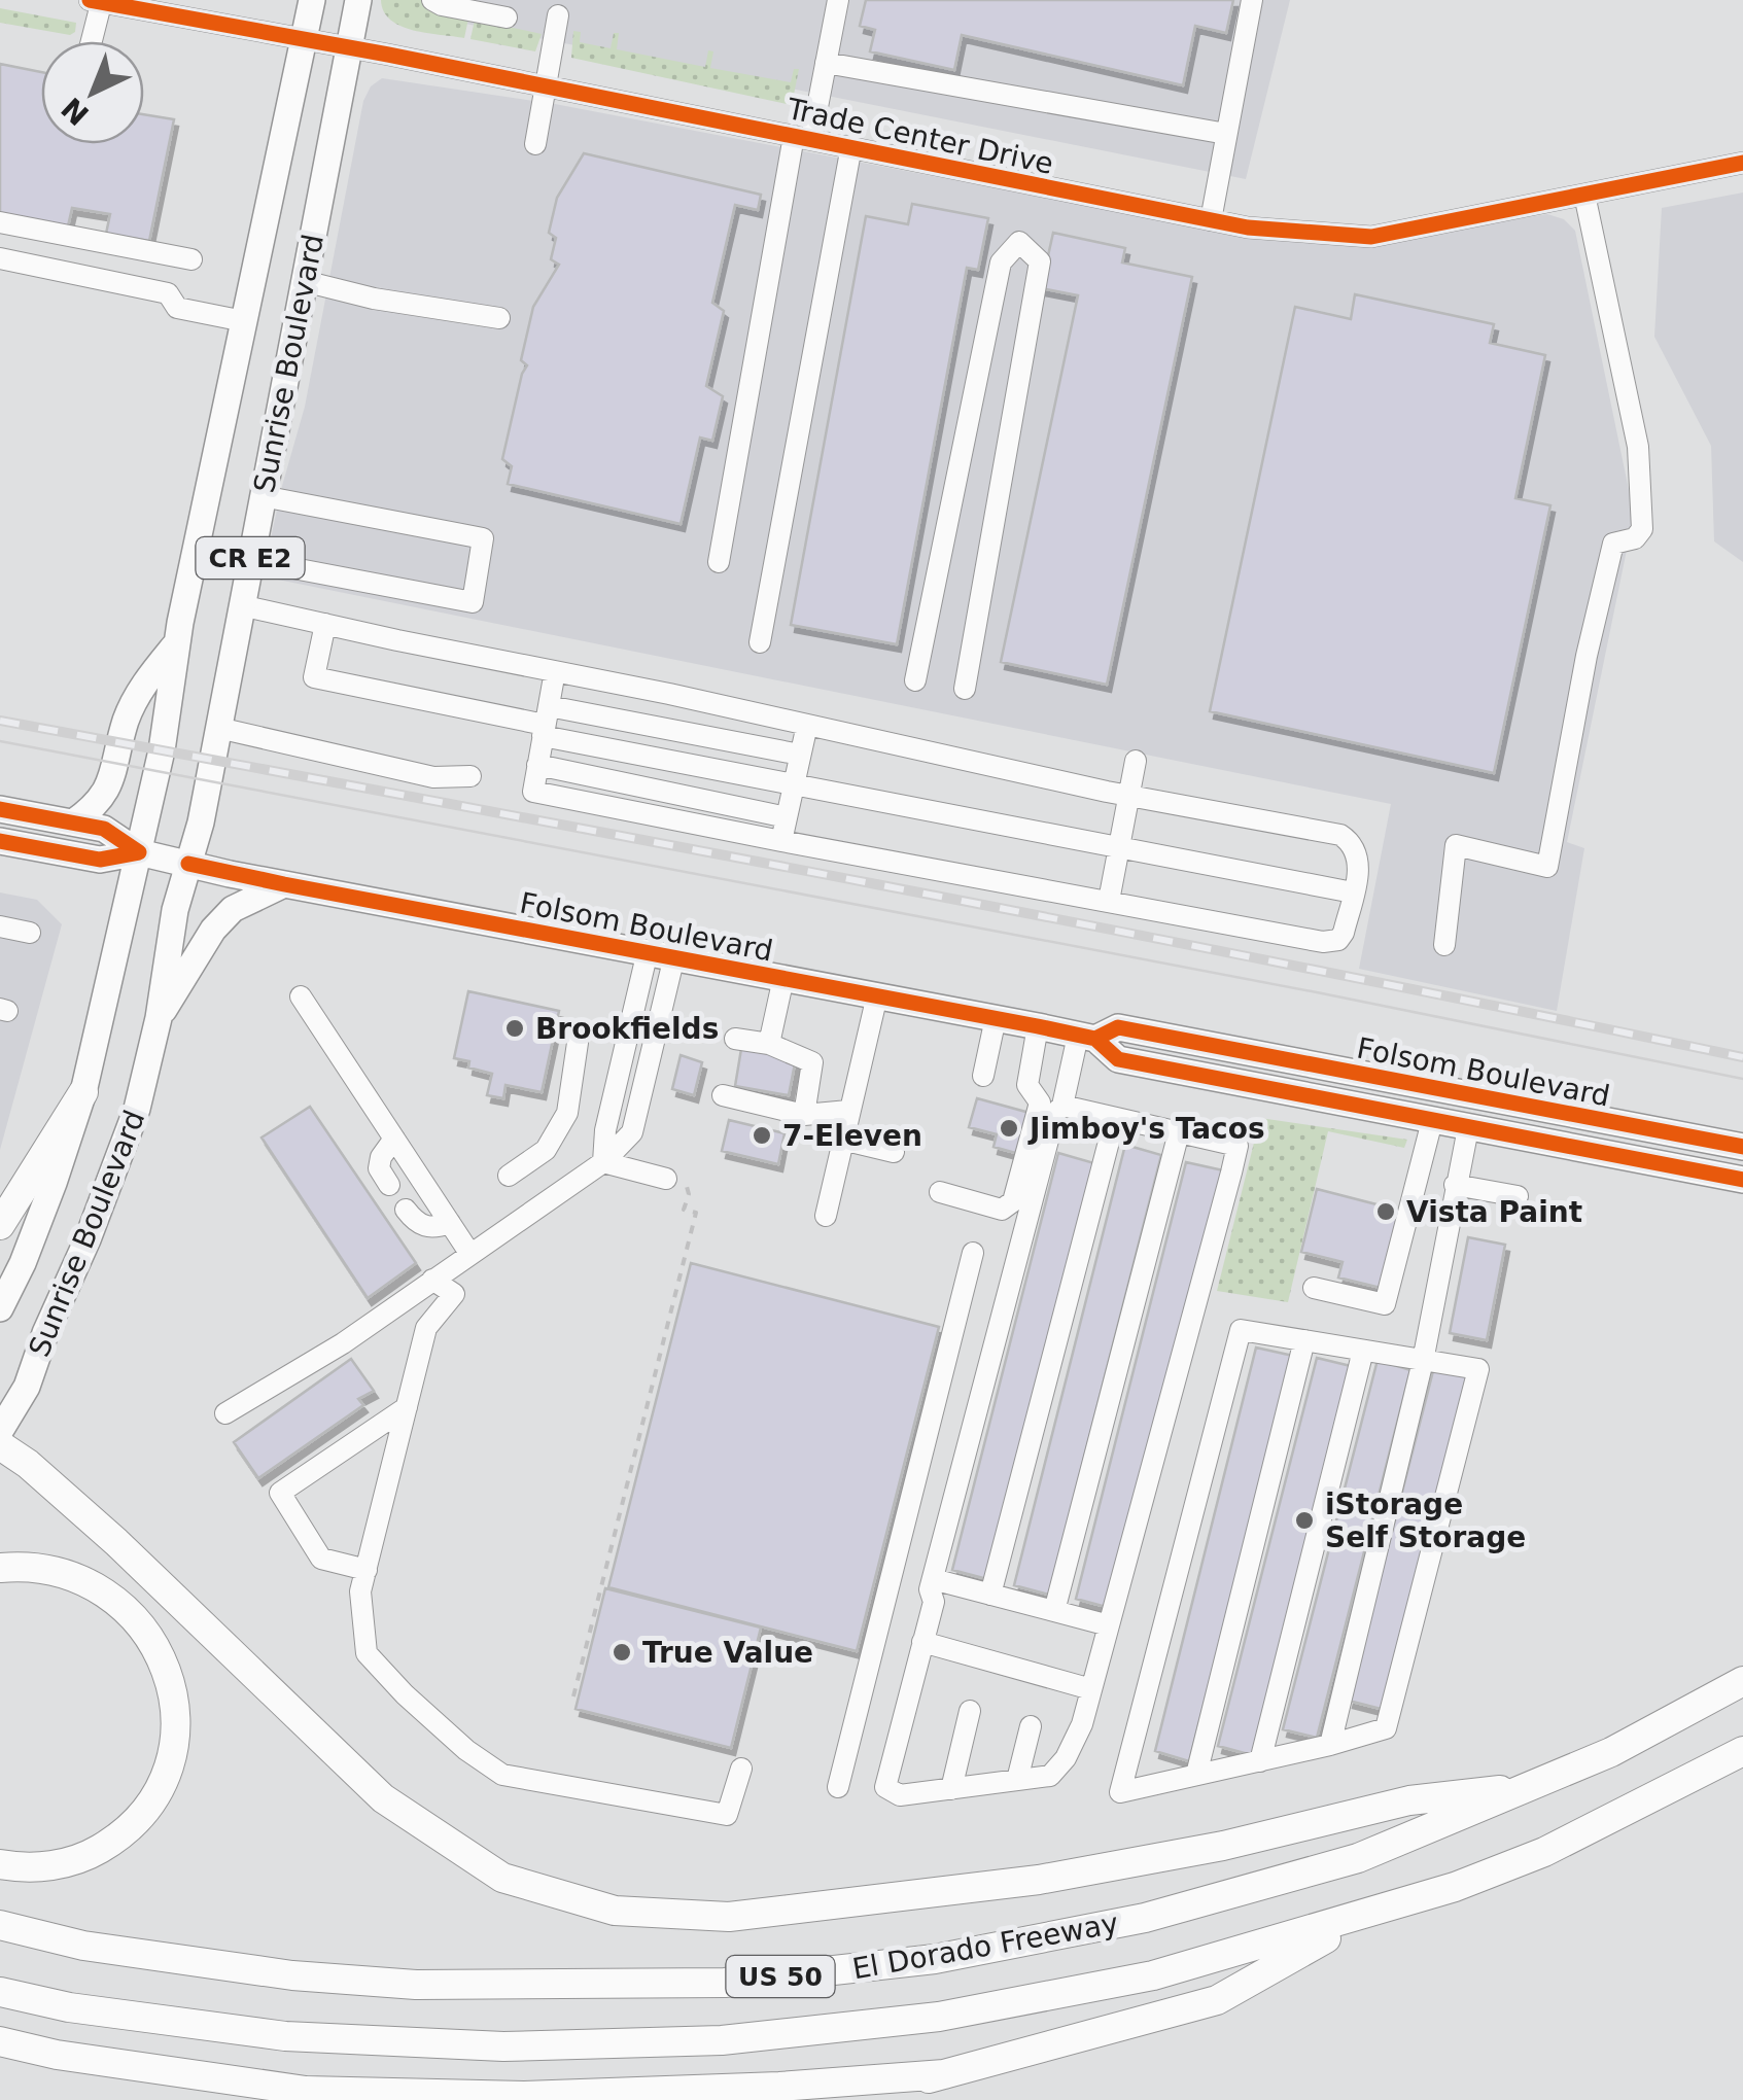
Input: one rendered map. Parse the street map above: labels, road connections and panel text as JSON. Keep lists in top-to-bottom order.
{
  "streets": {
    "highway": ["El Dorado Freeway", "US 50"],
    "main road": ["Sunrise Boulevard", "CR E2", "Folsom Boulevard"],
    "street": ["Trade Center Drive"]
  },
  "crossings": [
    ["Trade Center Drive", "Sunrise Boulevard"],
    ["Sunrise Boulevard", "Folsom Boulevard"]
  ],
  "places": [
    "Brookfields",
    "Jimboy's Tacos",
    "7-Eleven",
    "Vista Paint",
    "iStorage Self Storage",
    "True Value"
  ],
  "north": "bottom left"
}
